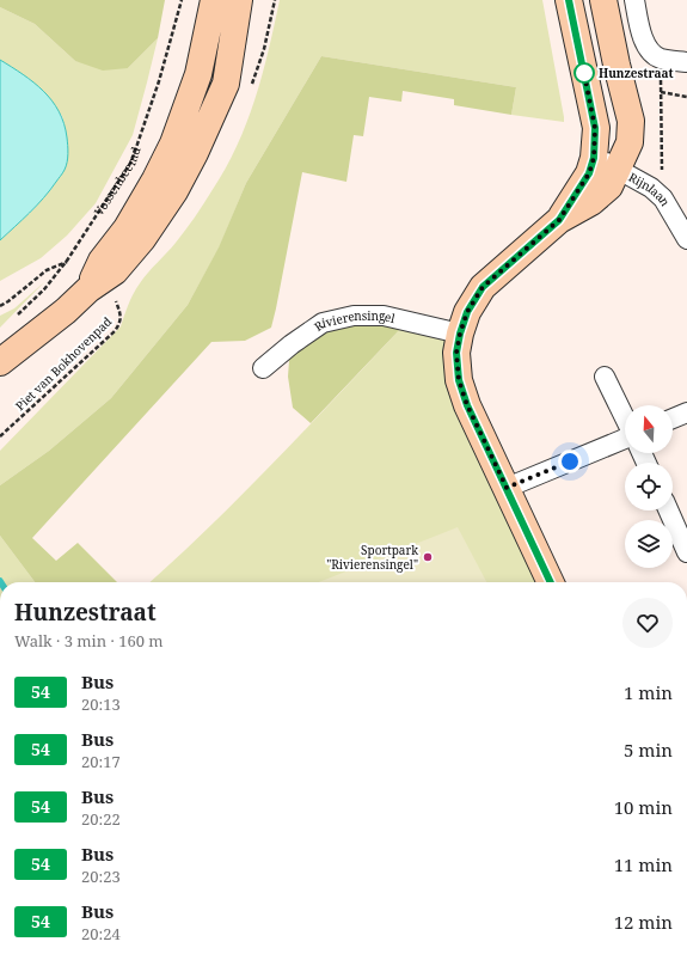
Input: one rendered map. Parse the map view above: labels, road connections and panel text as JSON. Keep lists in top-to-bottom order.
{
  "streets": {
    "street": ["Rijnlaan", "Rivierensingel"],
    "path": ["Vossenbeemd", "Piet van Bokhovenpad"]
  },
  "places": ["Hunzestraat", "Sportpark \"Rivierensingel\""],
  "lines": ["bus line 54"],
  "north": "top",
  "page": {
    "heading": ["Hunzestraat", "Walk · 3 min · 160 m"],
    "list": [
      {
        "mark": "54",
        "name": "Bus",
        "note": "20:13",
        "value": "1 min"
      },
      {
        "mark": "54",
        "name": "Bus",
        "note": "20:17",
        "value": "5 min"
      },
      {
        "mark": "54",
        "name": "Bus",
        "note": "20:22",
        "value": "10 min"
      },
      {
        "mark": "54",
        "name": "Bus",
        "note": "20:23",
        "value": "11 min"
      },
      {
        "mark": "54",
        "name": "Bus",
        "note": "20:24",
        "value": "12 min"
      }
    ]
  }
}
